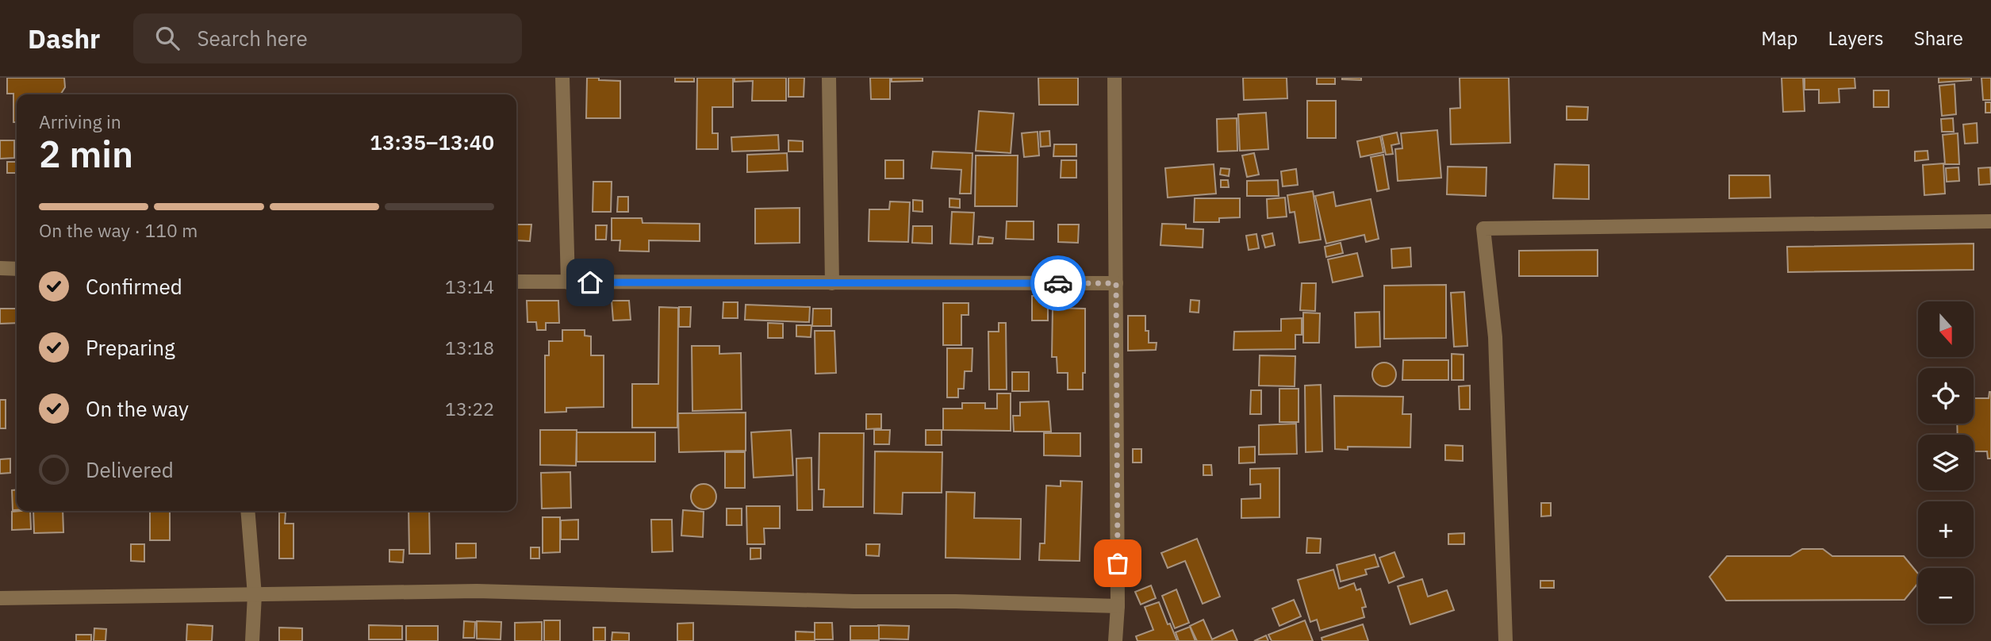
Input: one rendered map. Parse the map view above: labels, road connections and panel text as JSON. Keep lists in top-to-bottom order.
{
  "north": "bottom",
  "page": {
    "header": "Dashr",
    "search": "Search here",
    "nav": ["Map", "Layers", "Share"],
    "heading": ["2 min", "Arriving in", "13:35–13:40"],
    "bar": "On the way · 110 m",
    "list": [
      ["Confirmed", "13:14"],
      ["Preparing", "13:18"],
      ["On the way", "13:22"],
      "Delivered"
    ],
    "map_buttons": ["+", "−"]
  }
}
